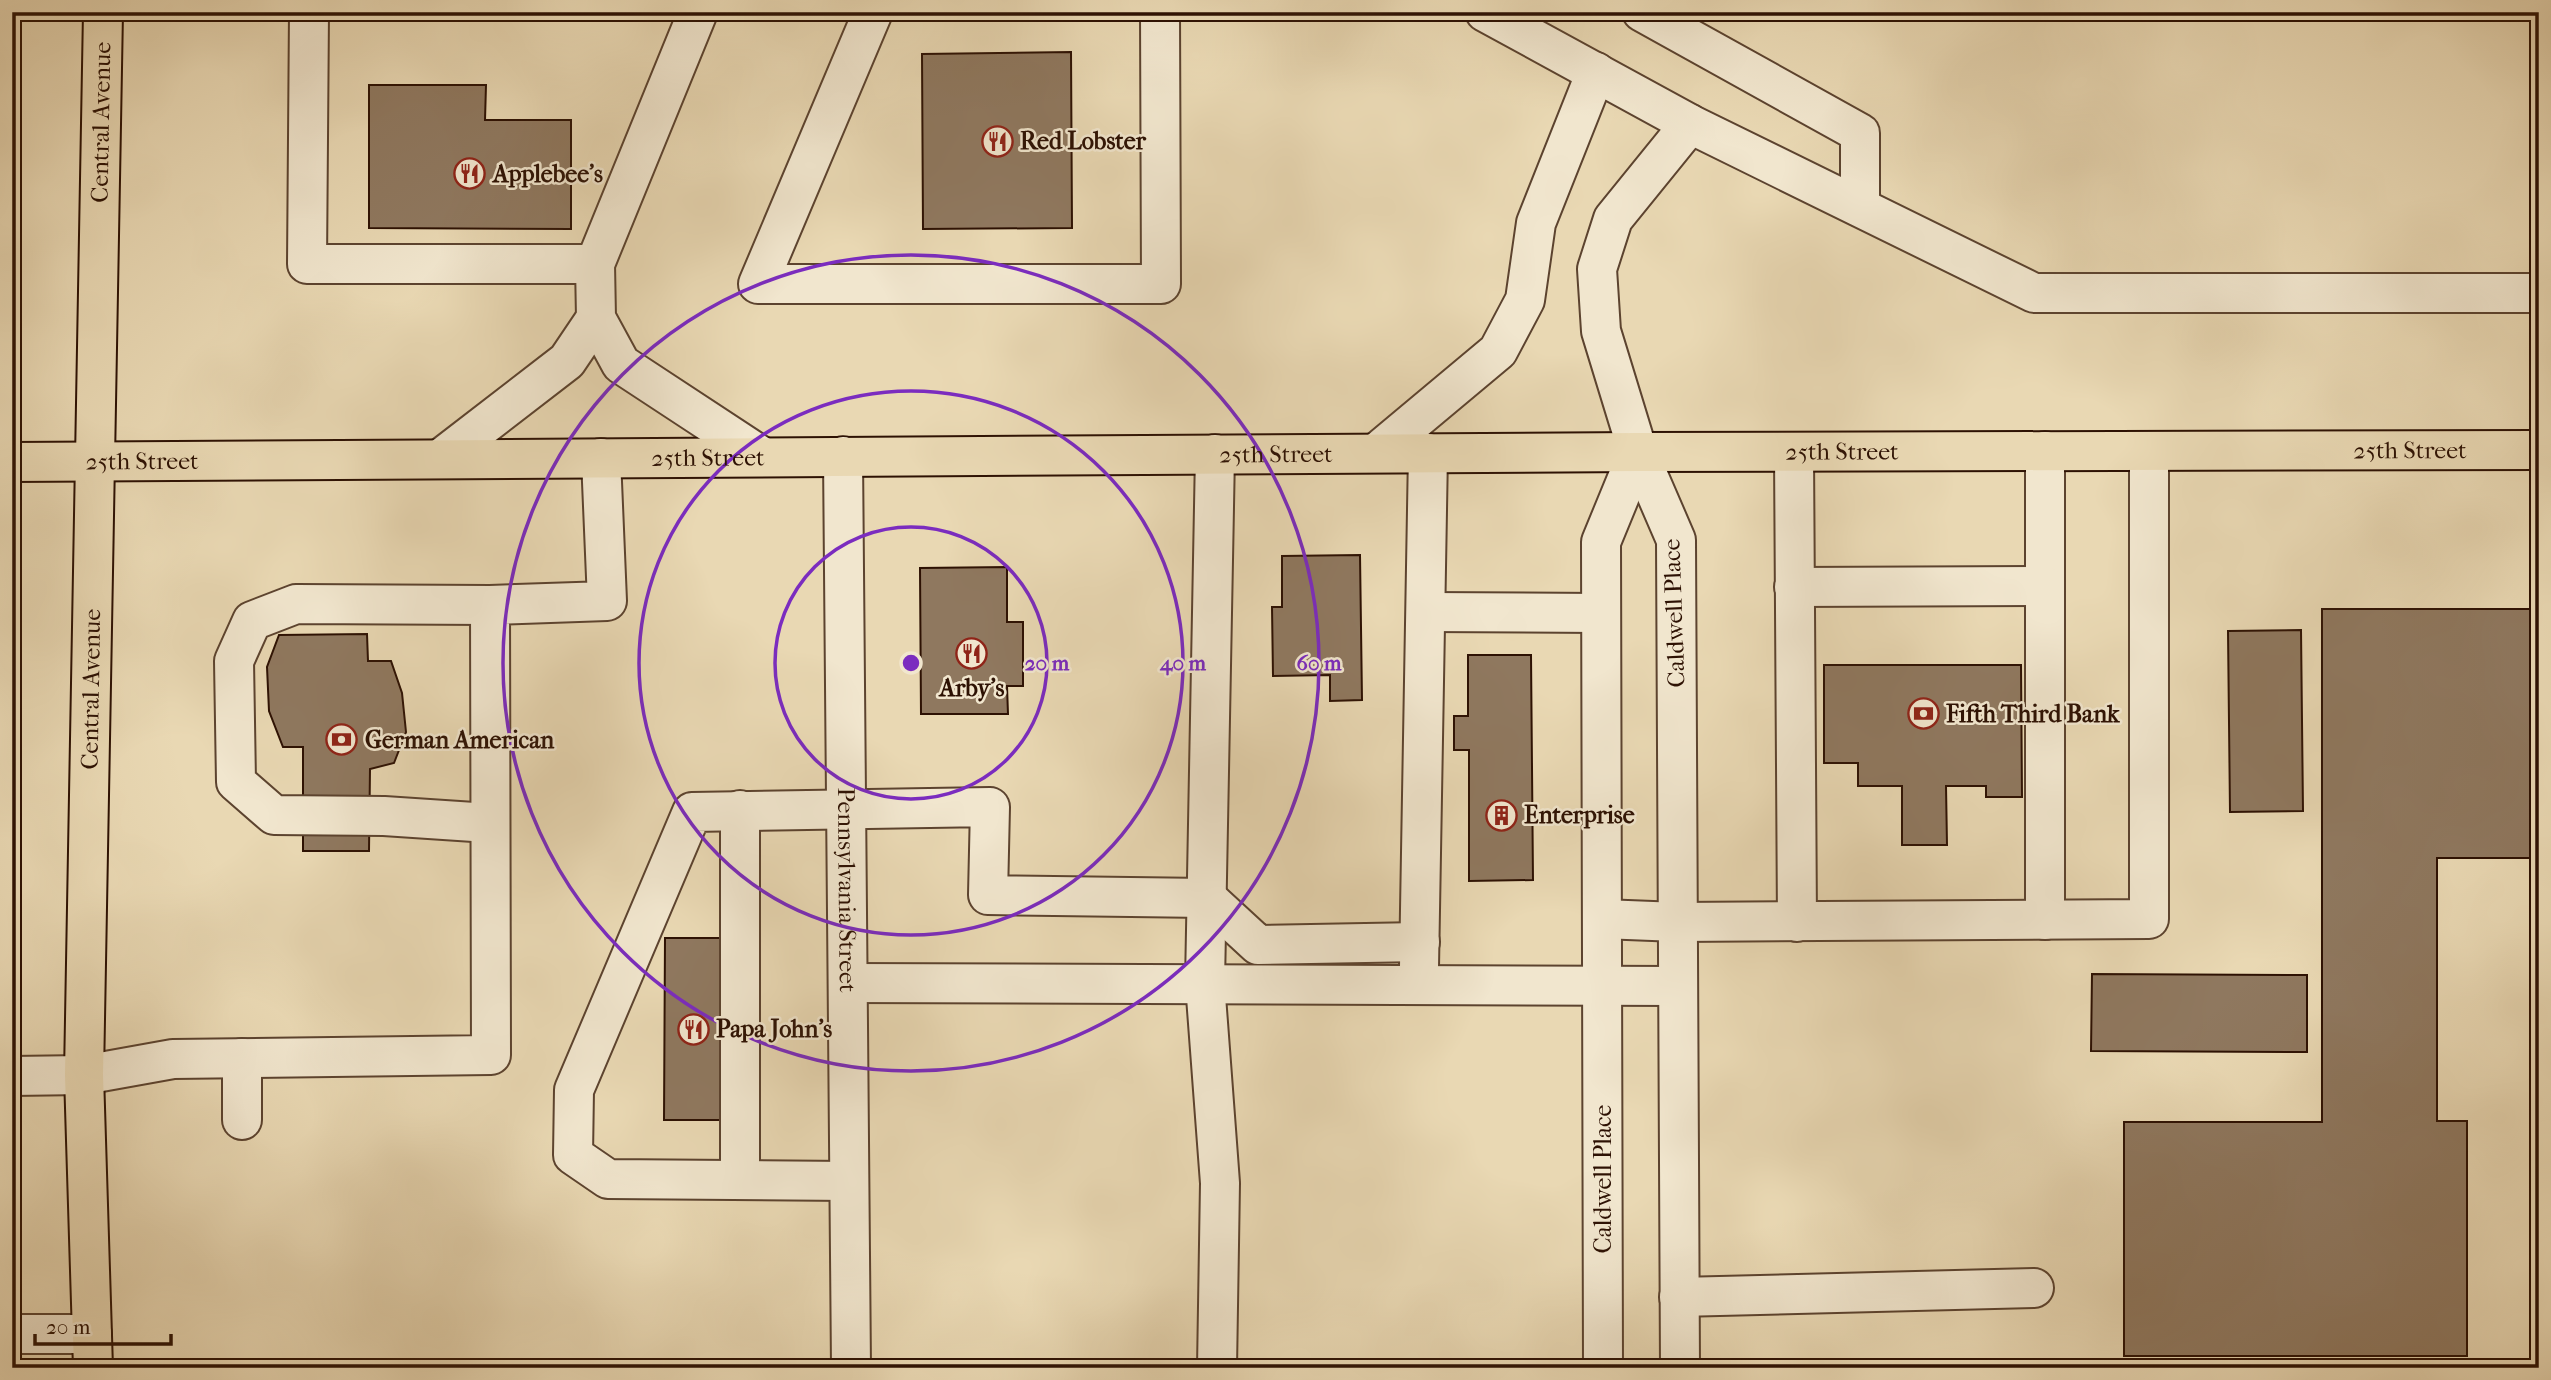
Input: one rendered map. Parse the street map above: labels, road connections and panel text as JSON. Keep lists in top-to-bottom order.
{
  "streets": {
    "main road": ["Central Avenue", "25th Street"],
    "street": ["Caldwell Place", "Pennsylvania Street"]
  },
  "crossings": [
    ["Central Avenue", "25th Street"],
    ["25th Street", "Caldwell Place"],
    ["25th Street", "Pennsylvania Street"]
  ],
  "places": {
    "restaurant": [
      "Red Lobster",
      "Applebee's",
      "Arby's",
      "Papa John's"
    ],
    "bank": ["Fifth Third Bank", "German American"],
    "building": ["Enterprise"]
  },
  "scale_bar": "20 m",
  "rings": ["20 m", "40 m", "60 m"]
}
